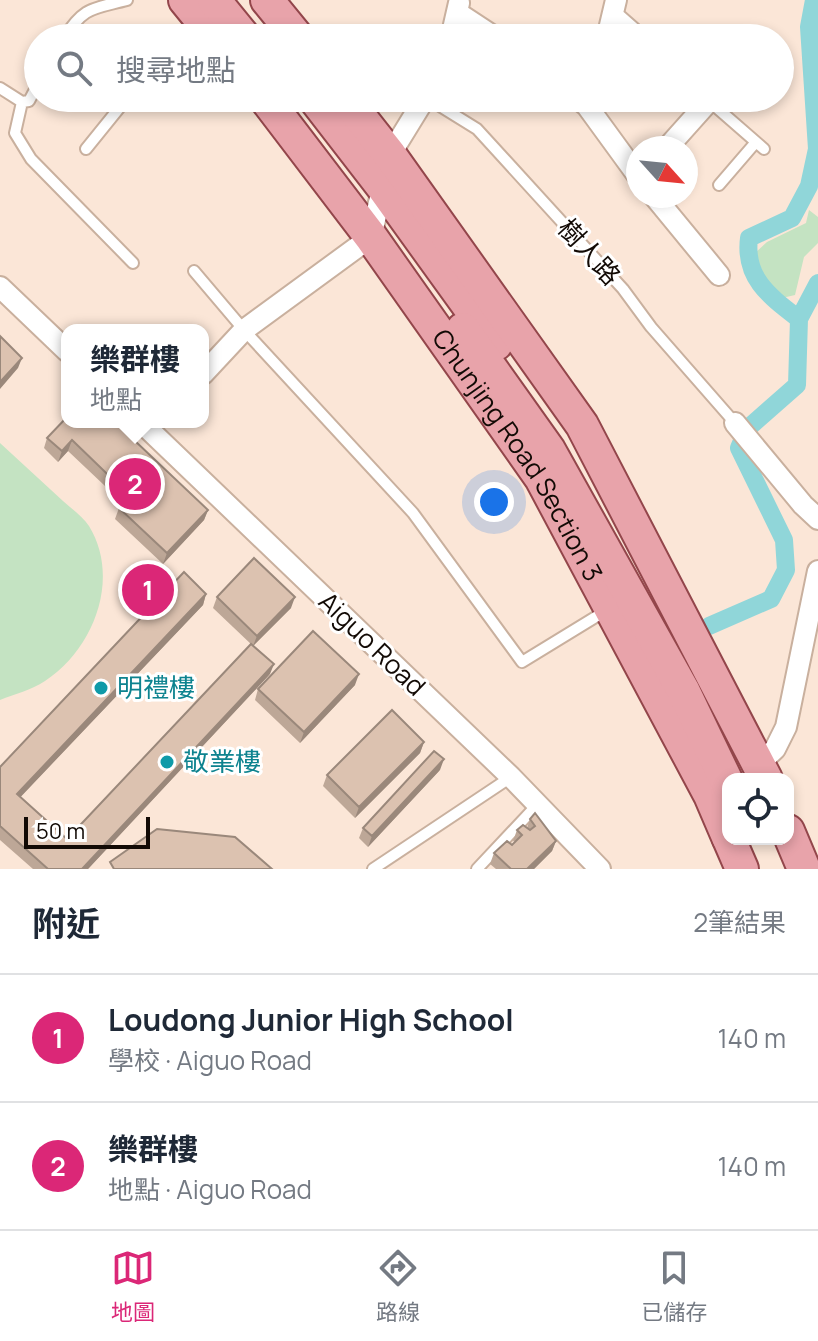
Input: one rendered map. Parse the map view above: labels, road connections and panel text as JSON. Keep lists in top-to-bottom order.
{
  "streets": {
    "main road": ["Chunjing Road Section 3"],
    "street": ["Aiguo Road"],
    "lane": ["樹人路"]
  },
  "places": ["明禮樓", "敬業樓"],
  "scale_bar": "50 m",
  "north": "bottom right",
  "page": {
    "search": "搜尋地點",
    "popup": ["樂群樓", "地點"],
    "pins": ["2", "1"],
    "scale": "50 m",
    "heading": ["附近", "2筆結果"],
    "list": [
      {
        "mark": "1",
        "name": "Loudong Junior High School",
        "note": "學校 · Aiguo Road",
        "value": "140 m"
      },
      {
        "mark": "2",
        "name": "樂群樓",
        "note": "地點 · Aiguo Road",
        "value": "140 m"
      }
    ],
    "nav": ["地圖", "路線", "已儲存"]
  }
}
